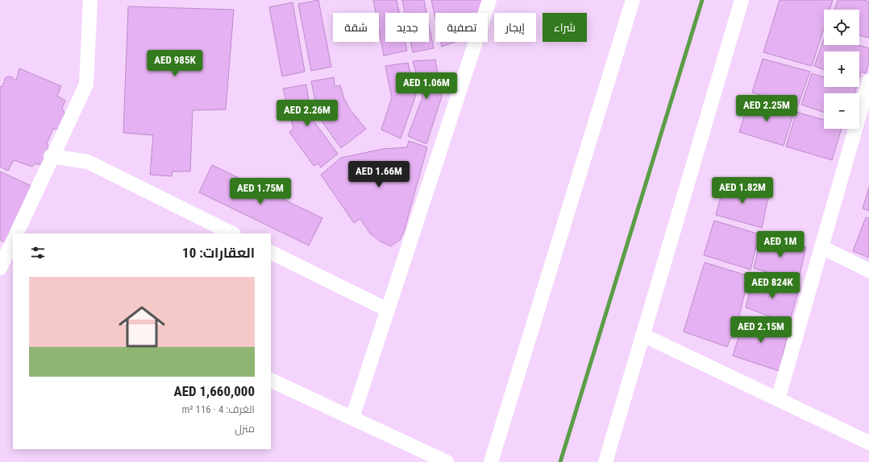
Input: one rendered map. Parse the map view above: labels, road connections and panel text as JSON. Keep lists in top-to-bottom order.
{
  "page": {
    "map_buttons": ["+", "−"],
    "chip": [
      "شراء",
      "إيجار",
      "تصفية",
      "جديد",
      "شقة"
    ],
    "price": [
      "AED 985K",
      "AED 1.06M",
      "AED 2.25M",
      "AED 2.26M",
      "AED 1.66M",
      "AED 1.82M",
      "AED 1.75M",
      "AED 1M",
      "AED 824K",
      "AED 2.15M"
    ],
    "heading": "العقارات: 10",
    "list": [
      {
        "name": "AED 1,660,000",
        "note": "الغرف: 4 · 116 m² · منزل"
      }
    ]
  }
}
